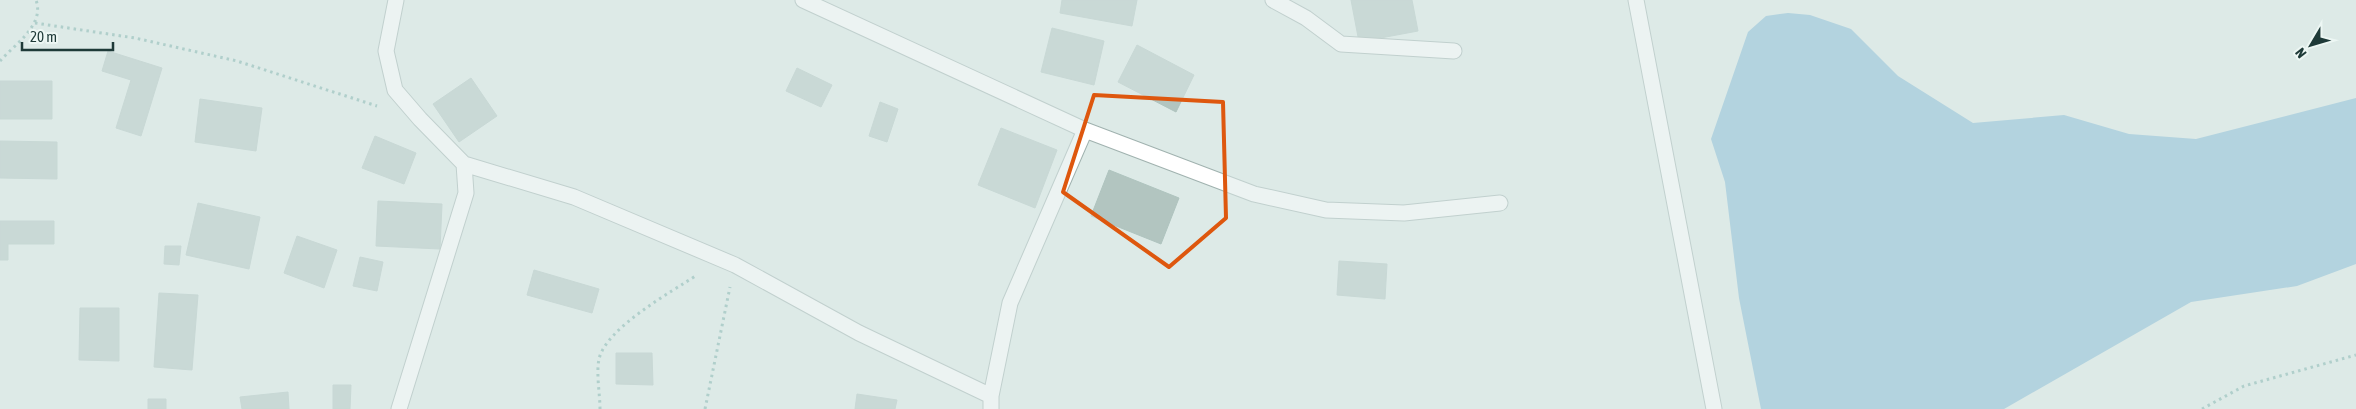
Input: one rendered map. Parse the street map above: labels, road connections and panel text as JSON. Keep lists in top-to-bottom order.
{
  "scale_bar": "20 m",
  "north": "bottom left"
}
